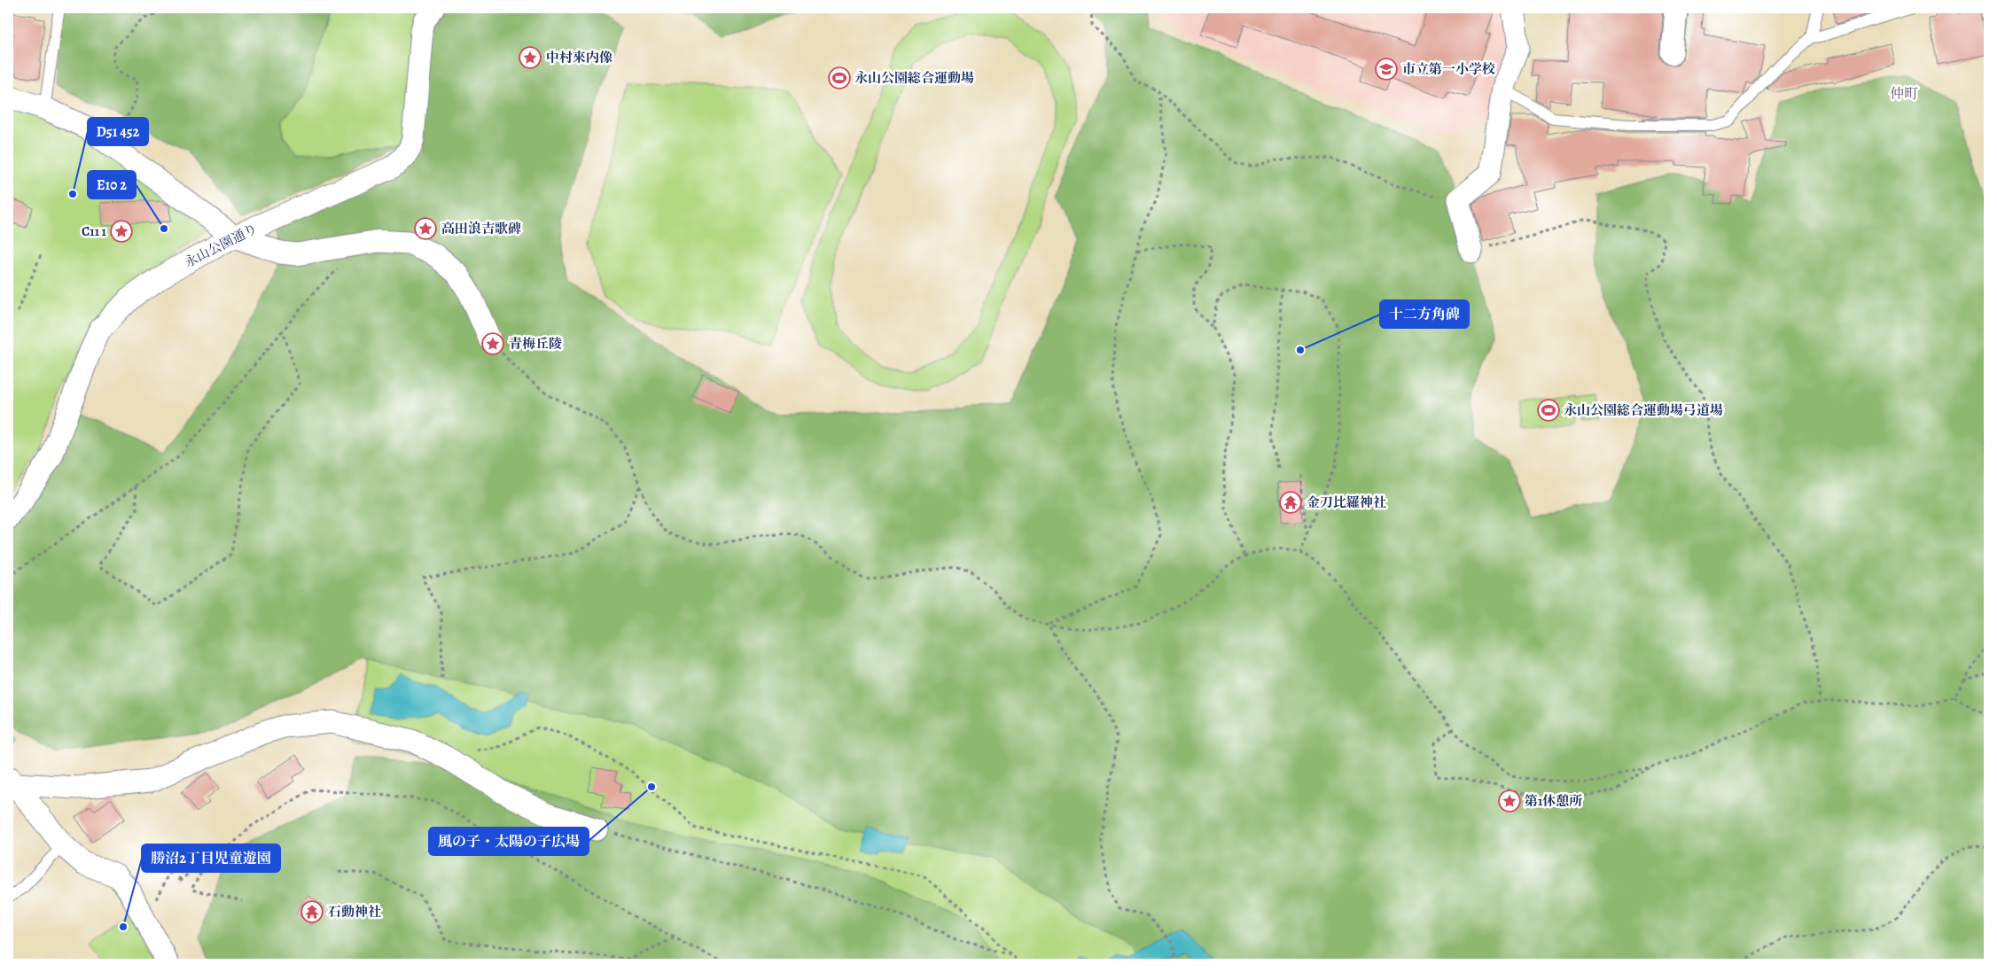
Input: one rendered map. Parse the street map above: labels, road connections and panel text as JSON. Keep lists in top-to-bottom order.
{
  "streets": {
    "street": ["永山公園通り"]
  },
  "districts": ["仲町"],
  "places": {
    "place": [
      "中村來内像",
      "高田浪吉歌碑",
      "C11 1",
      "青梅丘陵",
      "第1休憩所"
    ],
    "school or university": ["市立第一小学校"],
    "sports": ["永山公園総合運動場", "永山公園総合運動場弓道場"],
    "other": [
      "D51 452",
      "E10 2",
      "十二方角碑",
      "風の子・太陽の子広場",
      "勝沼2丁目児童遊園"
    ],
    "temple": ["金刀比羅神社", "石動神社"]
  }
}
